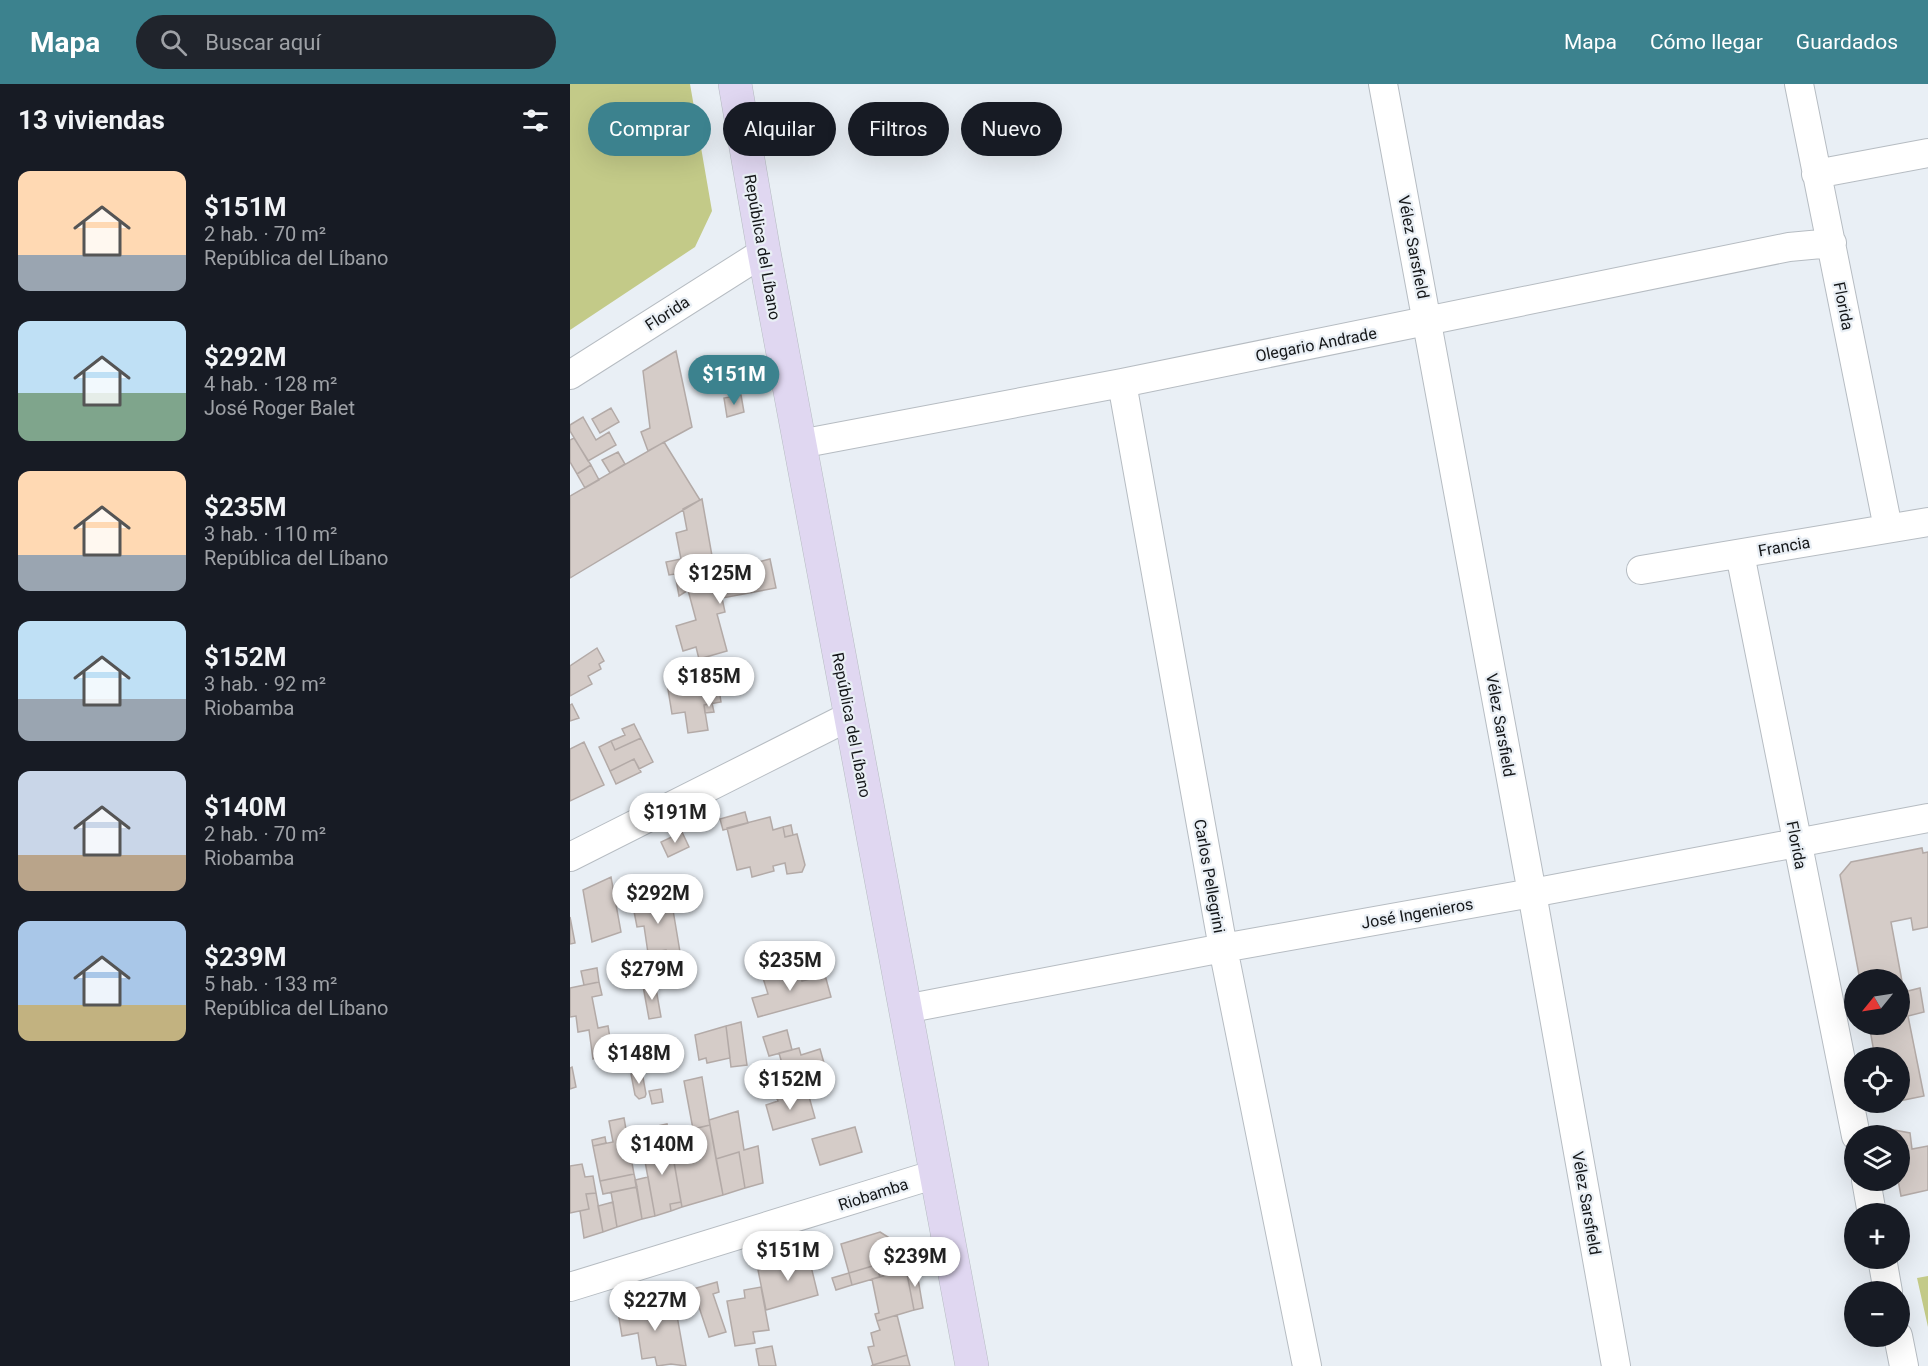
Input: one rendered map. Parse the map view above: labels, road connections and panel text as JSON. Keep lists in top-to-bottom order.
{
  "streets": {
    "main road": ["República del Líbano"],
    "street": [
      "Vélez Sarsfield",
      "Florida",
      "Olegario Andrade",
      "Francia",
      "Carlos Pellegrini",
      "José Ingenieros",
      "Riobamba"
    ]
  },
  "crossings": [
    ["República del Líbano", "Florida"],
    ["República del Líbano", "Olegario Andrade"],
    ["República del Líbano", "José Ingenieros"],
    ["República del Líbano", "Riobamba"],
    ["Vélez Sarsfield", "Olegario Andrade"],
    ["Vélez Sarsfield", "José Ingenieros"],
    ["Florida", "Olegario Andrade"],
    ["Florida", "Francia"],
    ["Florida", "José Ingenieros"],
    ["Olegario Andrade", "Carlos Pellegrini"],
    ["Carlos Pellegrini", "José Ingenieros"]
  ],
  "north": "bottom left",
  "page": {
    "header": "Mapa",
    "search": "Buscar aquí",
    "nav": ["Mapa", "Cómo llegar", "Guardados"],
    "heading": "13 viviendas",
    "chip": [
      "Comprar",
      "Alquilar",
      "Filtros",
      "Nuevo"
    ],
    "list": [
      {
        "name": "$151M",
        "note": "2 hab. · 70 m² · República del Líbano"
      },
      {
        "name": "$292M",
        "note": "4 hab. · 128 m² · José Roger Balet"
      },
      {
        "name": "$235M",
        "note": "3 hab. · 110 m² · República del Líbano"
      },
      {
        "name": "$152M",
        "note": "3 hab. · 92 m² · Riobamba"
      },
      {
        "name": "$140M",
        "note": "2 hab. · 70 m² · Riobamba"
      },
      {
        "name": "$239M",
        "note": "5 hab. · 133 m² · República del Líbano"
      }
    ],
    "price": [
      "$151M",
      "$125M",
      "$185M",
      "$191M",
      "$292M",
      "$235M",
      "$279M",
      "$148M",
      "$152M",
      "$140M",
      "$151M",
      "$239M",
      "$227M"
    ],
    "map_buttons": ["+", "−"]
  }
}
